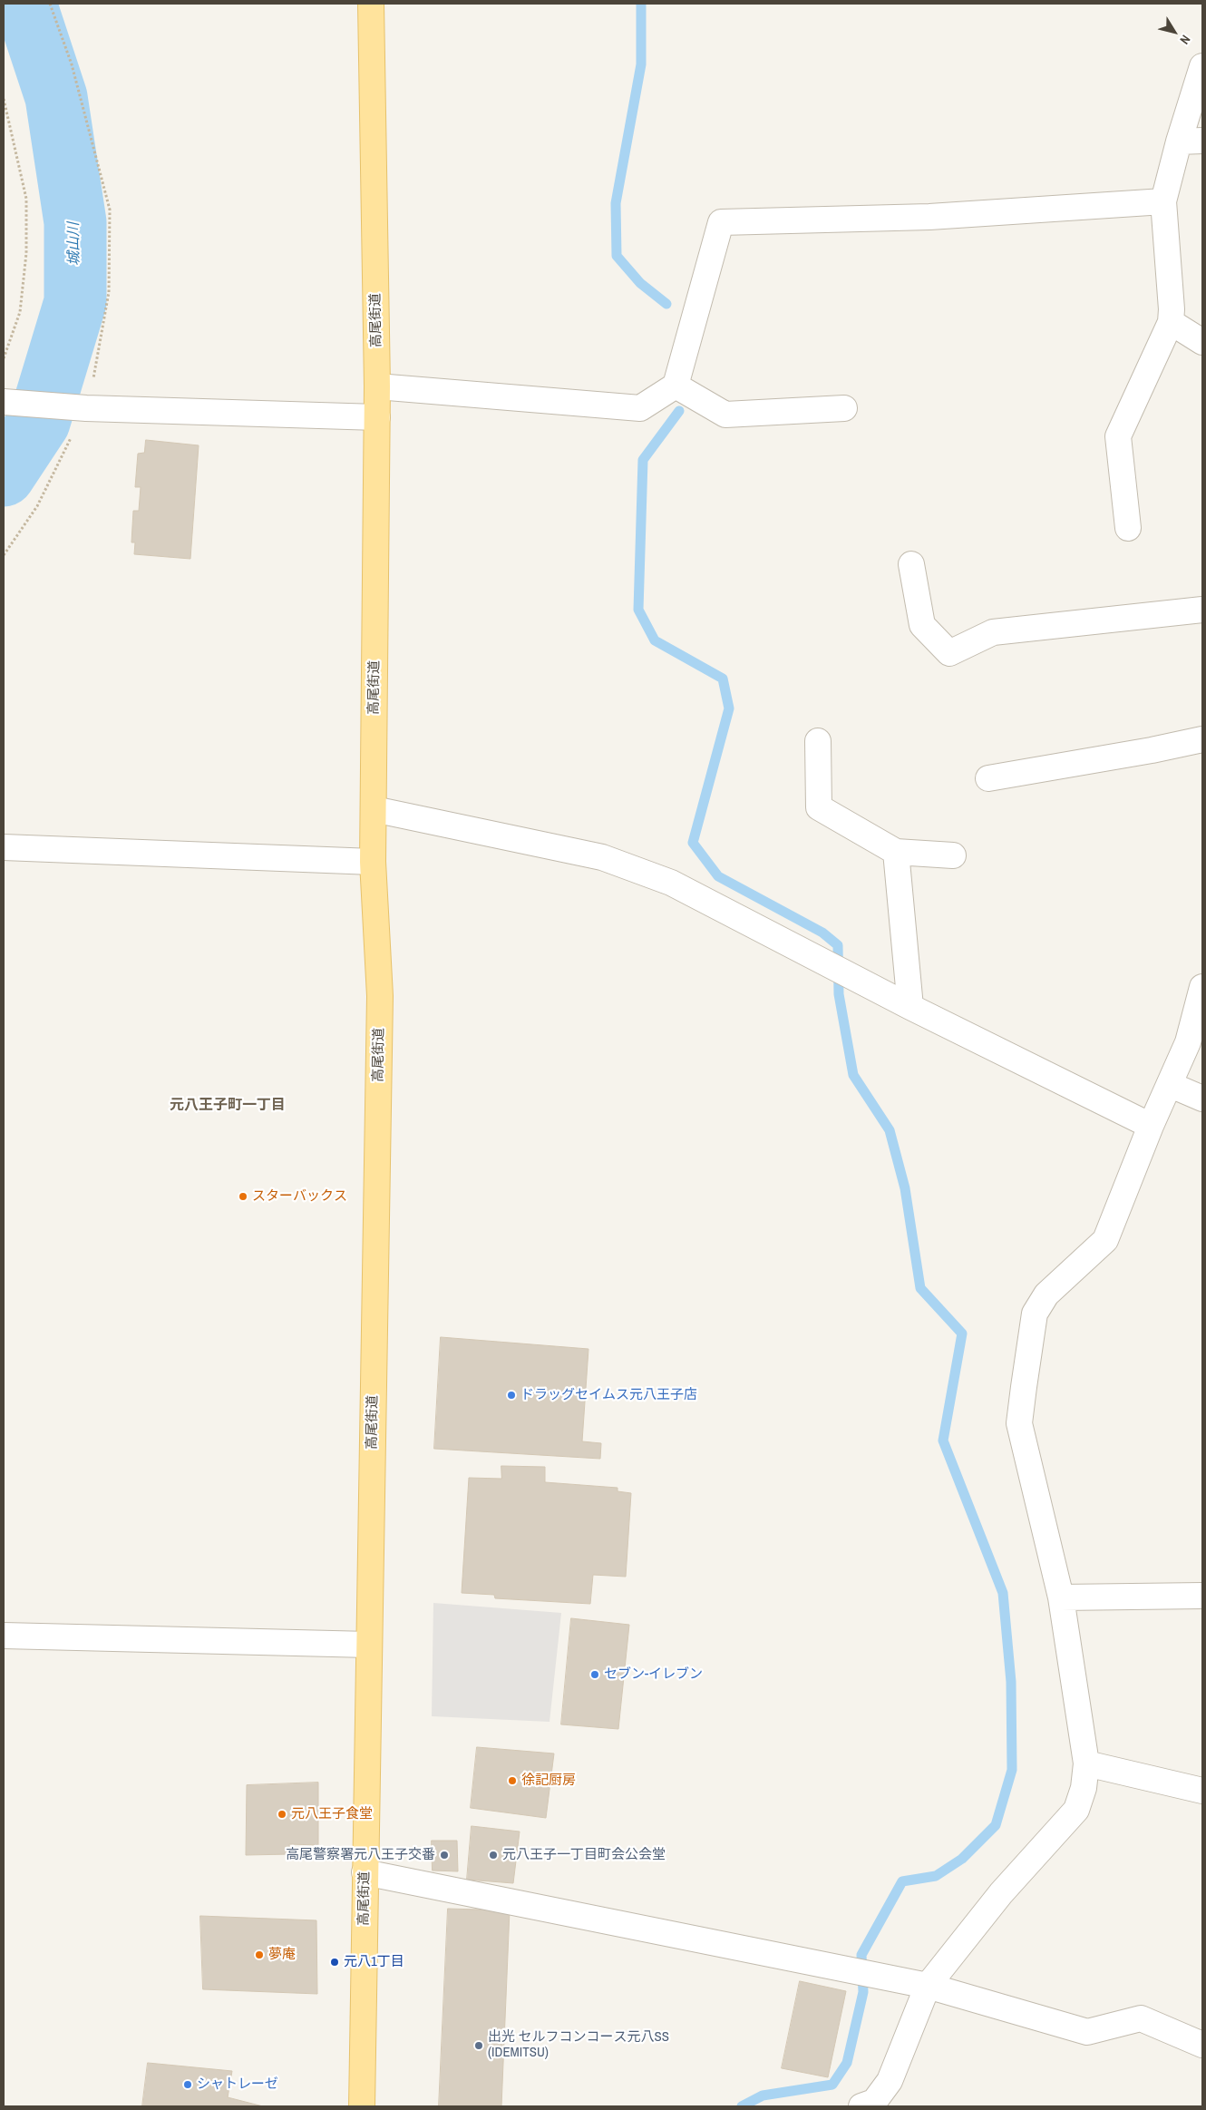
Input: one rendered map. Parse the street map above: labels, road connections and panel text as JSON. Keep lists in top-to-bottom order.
{
  "streets": {
    "main road": ["高尾街道"]
  },
  "districts": ["元八王子町一丁目"],
  "water": ["城山川"],
  "places": [
    "スターバックス",
    "ドラッグセイムス元八王子店",
    "セブン-イレブン",
    "徐記厨房",
    "元八王子食堂",
    "高尾警察署元八王子交番",
    "元八王子一丁目町会公会堂",
    "夢庵",
    "元八1丁目",
    "出光 セルフコンコース元八SS (IDEMITSU)",
    "シャトレーゼ"
  ],
  "north": "bottom right"
}
